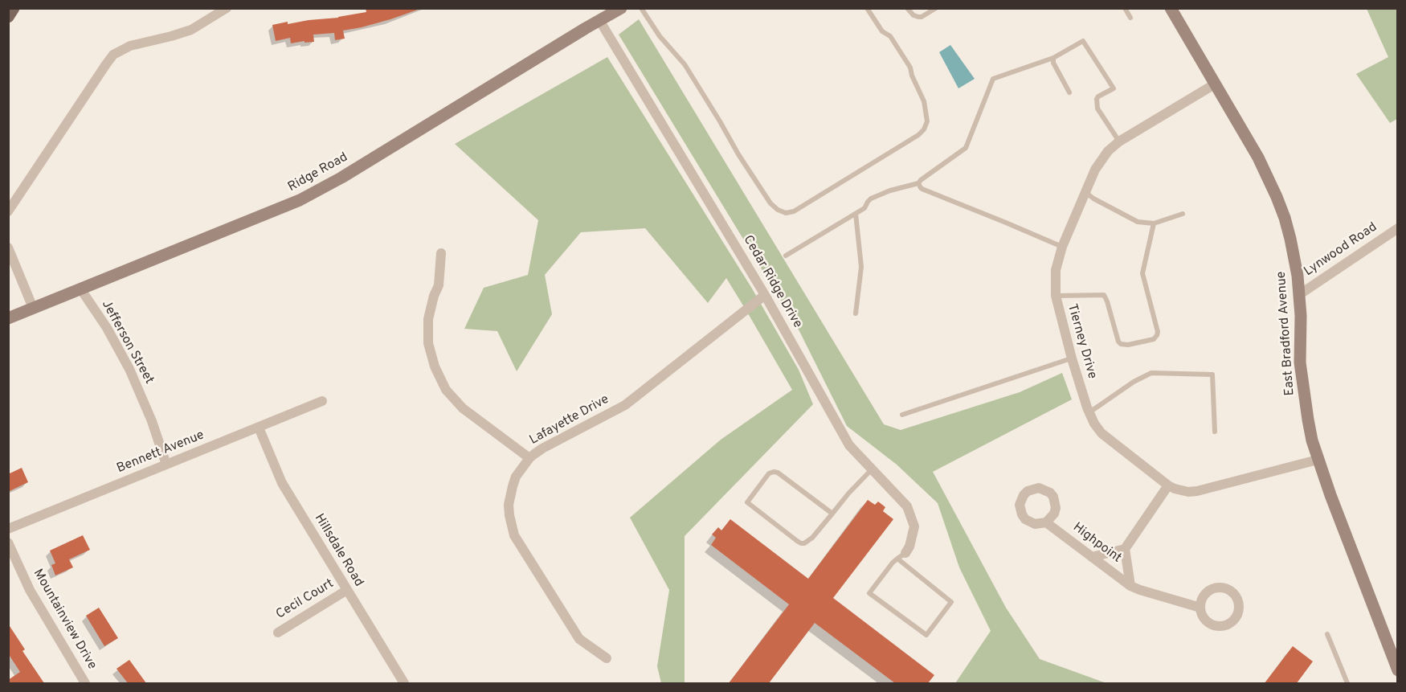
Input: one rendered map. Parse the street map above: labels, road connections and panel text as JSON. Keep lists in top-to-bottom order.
{
  "streets": {
    "street": [
      "Ridge Road",
      "Lynwood Road",
      "Cedar Ridge Drive",
      "East Bradford Avenue",
      "Tierney Drive",
      "Jefferson Street",
      "Lafayette Drive",
      "Bennett Avenue",
      "Highpoint",
      "Hillsdale Road",
      "Cecil Court",
      "Mountainview Drive"
    ]
  },
  "crossings": [
    ["Ridge Road", "Cedar Ridge Drive"],
    ["Ridge Road", "Jefferson Street"],
    ["Lynwood Road", "East Bradford Avenue"],
    ["Cedar Ridge Drive", "Lafayette Drive"],
    ["East Bradford Avenue", "Tierney Drive"],
    ["Jefferson Street", "Bennett Avenue"],
    ["Bennett Avenue", "Hillsdale Road"],
    ["Hillsdale Road", "Cecil Court"]
  ]
}
